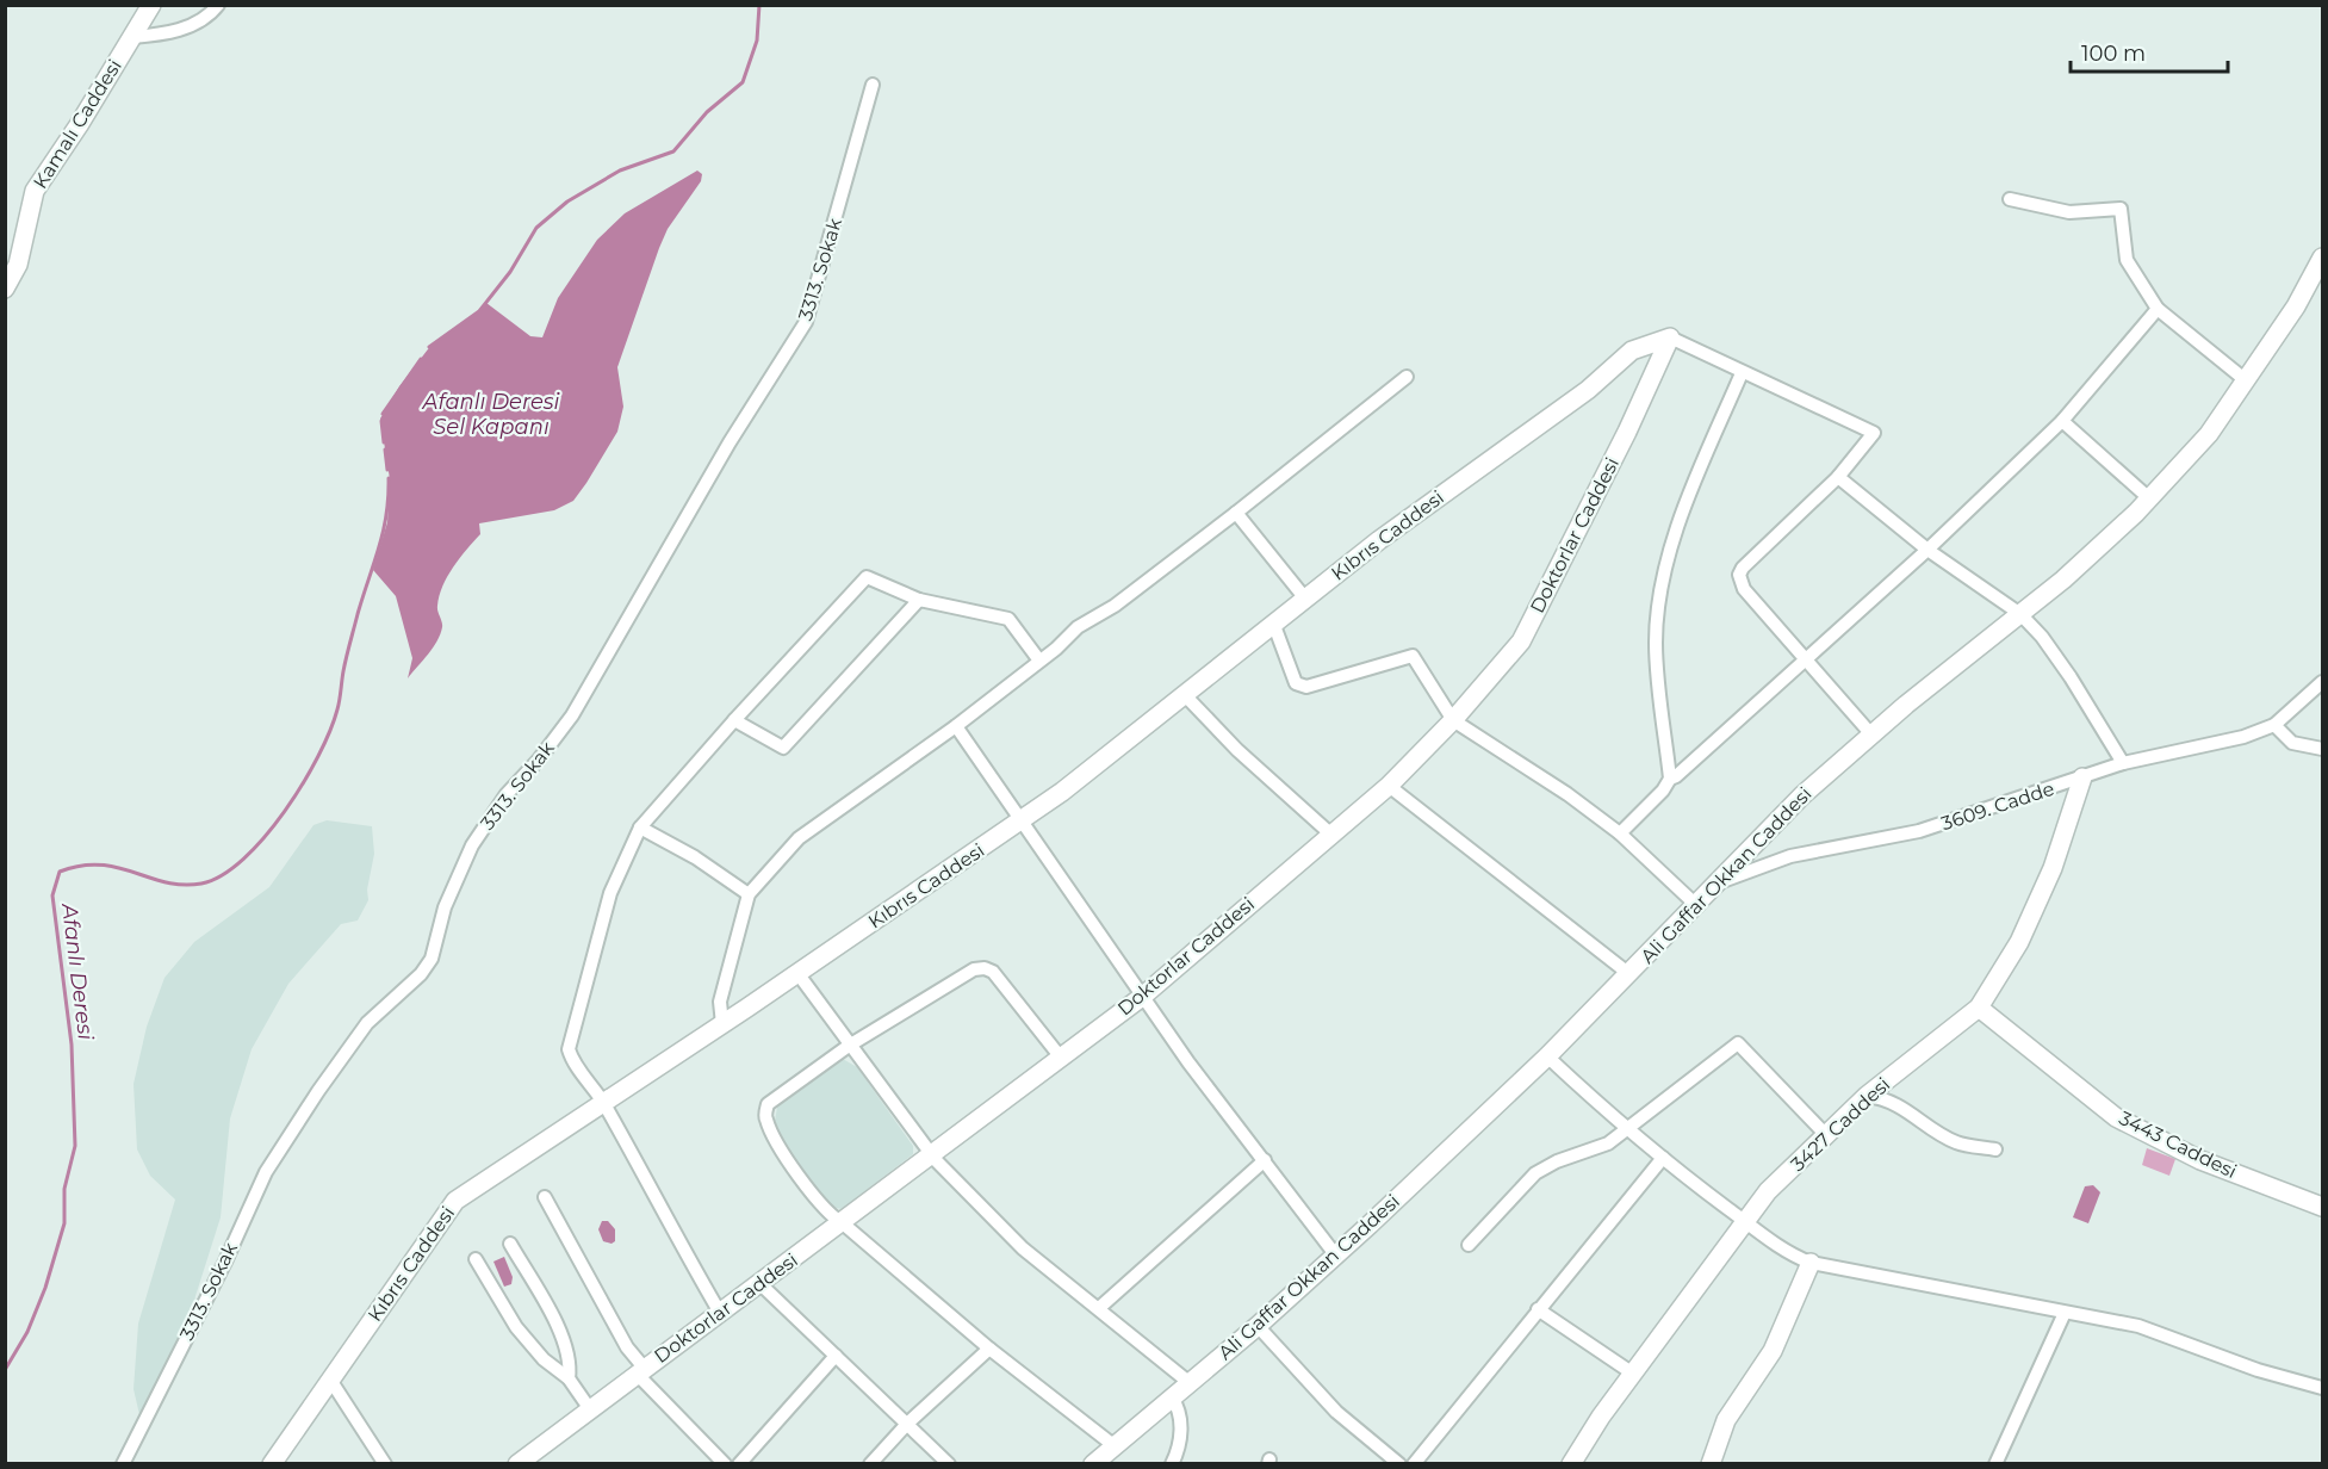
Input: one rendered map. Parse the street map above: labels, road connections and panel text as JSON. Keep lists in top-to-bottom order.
{
  "streets": {
    "street": [
      "Kamalı Caddesi",
      "3313. Sokak",
      "Kıbrıs Caddesi",
      "Doktorlar Caddesi",
      "3609. Cadde",
      "Ali Gaffar Okkan Caddesi",
      "3427 Caddesi",
      "3443 Caddesi"
    ]
  },
  "crossings": [
    ["Kıbrıs Caddesi", "Doktorlar Caddesi"],
    ["3609. Cadde", "Ali Gaffar Okkan Caddesi"],
    ["3609. Cadde", "3427 Caddesi"],
    ["3427 Caddesi", "3443 Caddesi"]
  ],
  "water": ["Afanlı Deresi Sel Kapanı", "Afanlı Deresi"],
  "scale_bar": "100 m"
}
